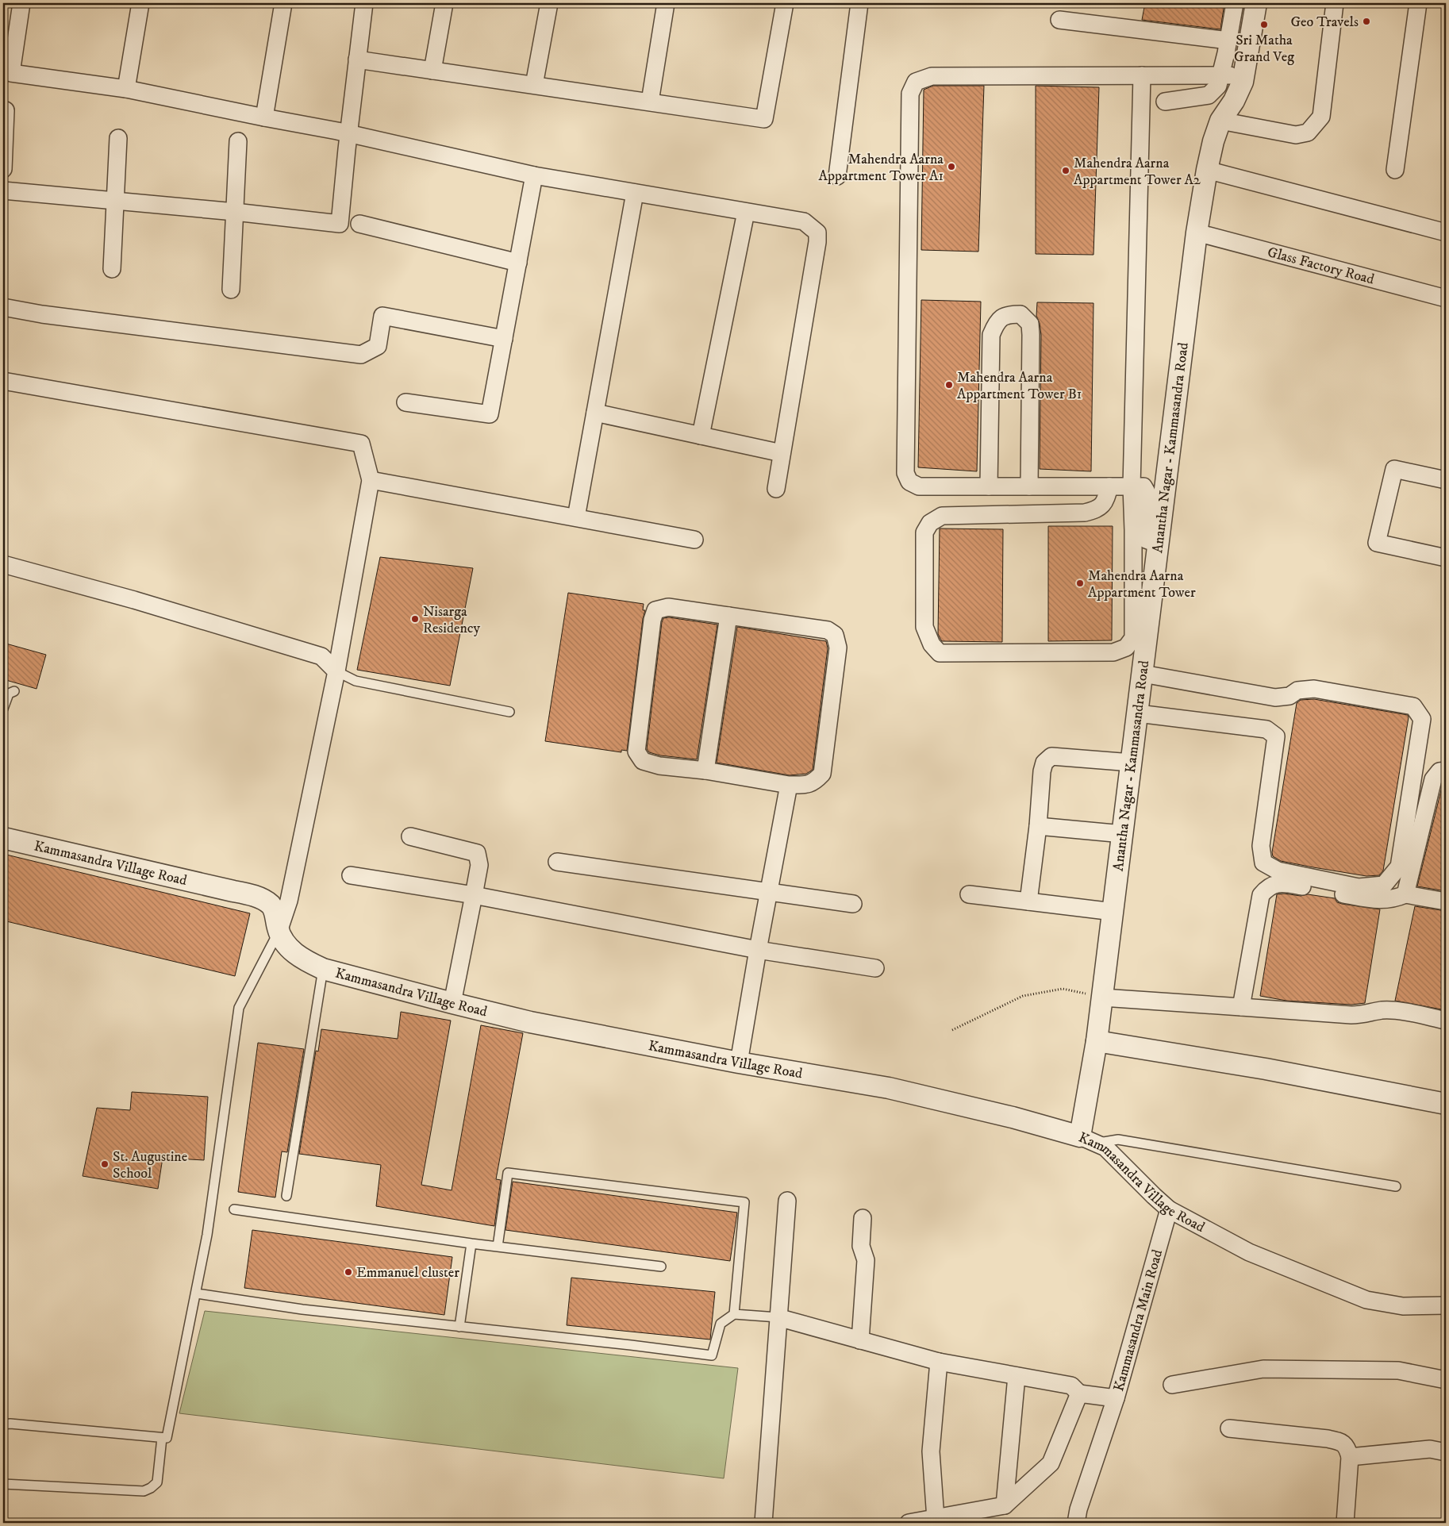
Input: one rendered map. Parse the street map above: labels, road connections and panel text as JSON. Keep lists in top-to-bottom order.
{
  "streets": {
    "street": [
      "Glass Factory Road",
      "Anantha Nagar - Kammasandra Road",
      "Kammasandra Village Road",
      "Kammasandra Main Road"
    ]
  },
  "crossings": [
    ["Glass Factory Road", "Anantha Nagar - Kammasandra Road"],
    ["Anantha Nagar - Kammasandra Road", "Kammasandra Village Road"],
    ["Kammasandra Village Road", "Kammasandra Main Road"]
  ],
  "places": [
    "Geo Travels",
    "Sri Matha Grand Veg",
    "Mahendra Aarna Appartment Tower A1",
    "Mahendra Aarna Appartment Tower A2",
    "Mahendra Aarna Appartment Tower B1",
    "Mahendra Aarna Appartment Tower",
    "Nisarga Residency",
    "St. Augustine School",
    "Emmanuel cluster"
  ]
}
